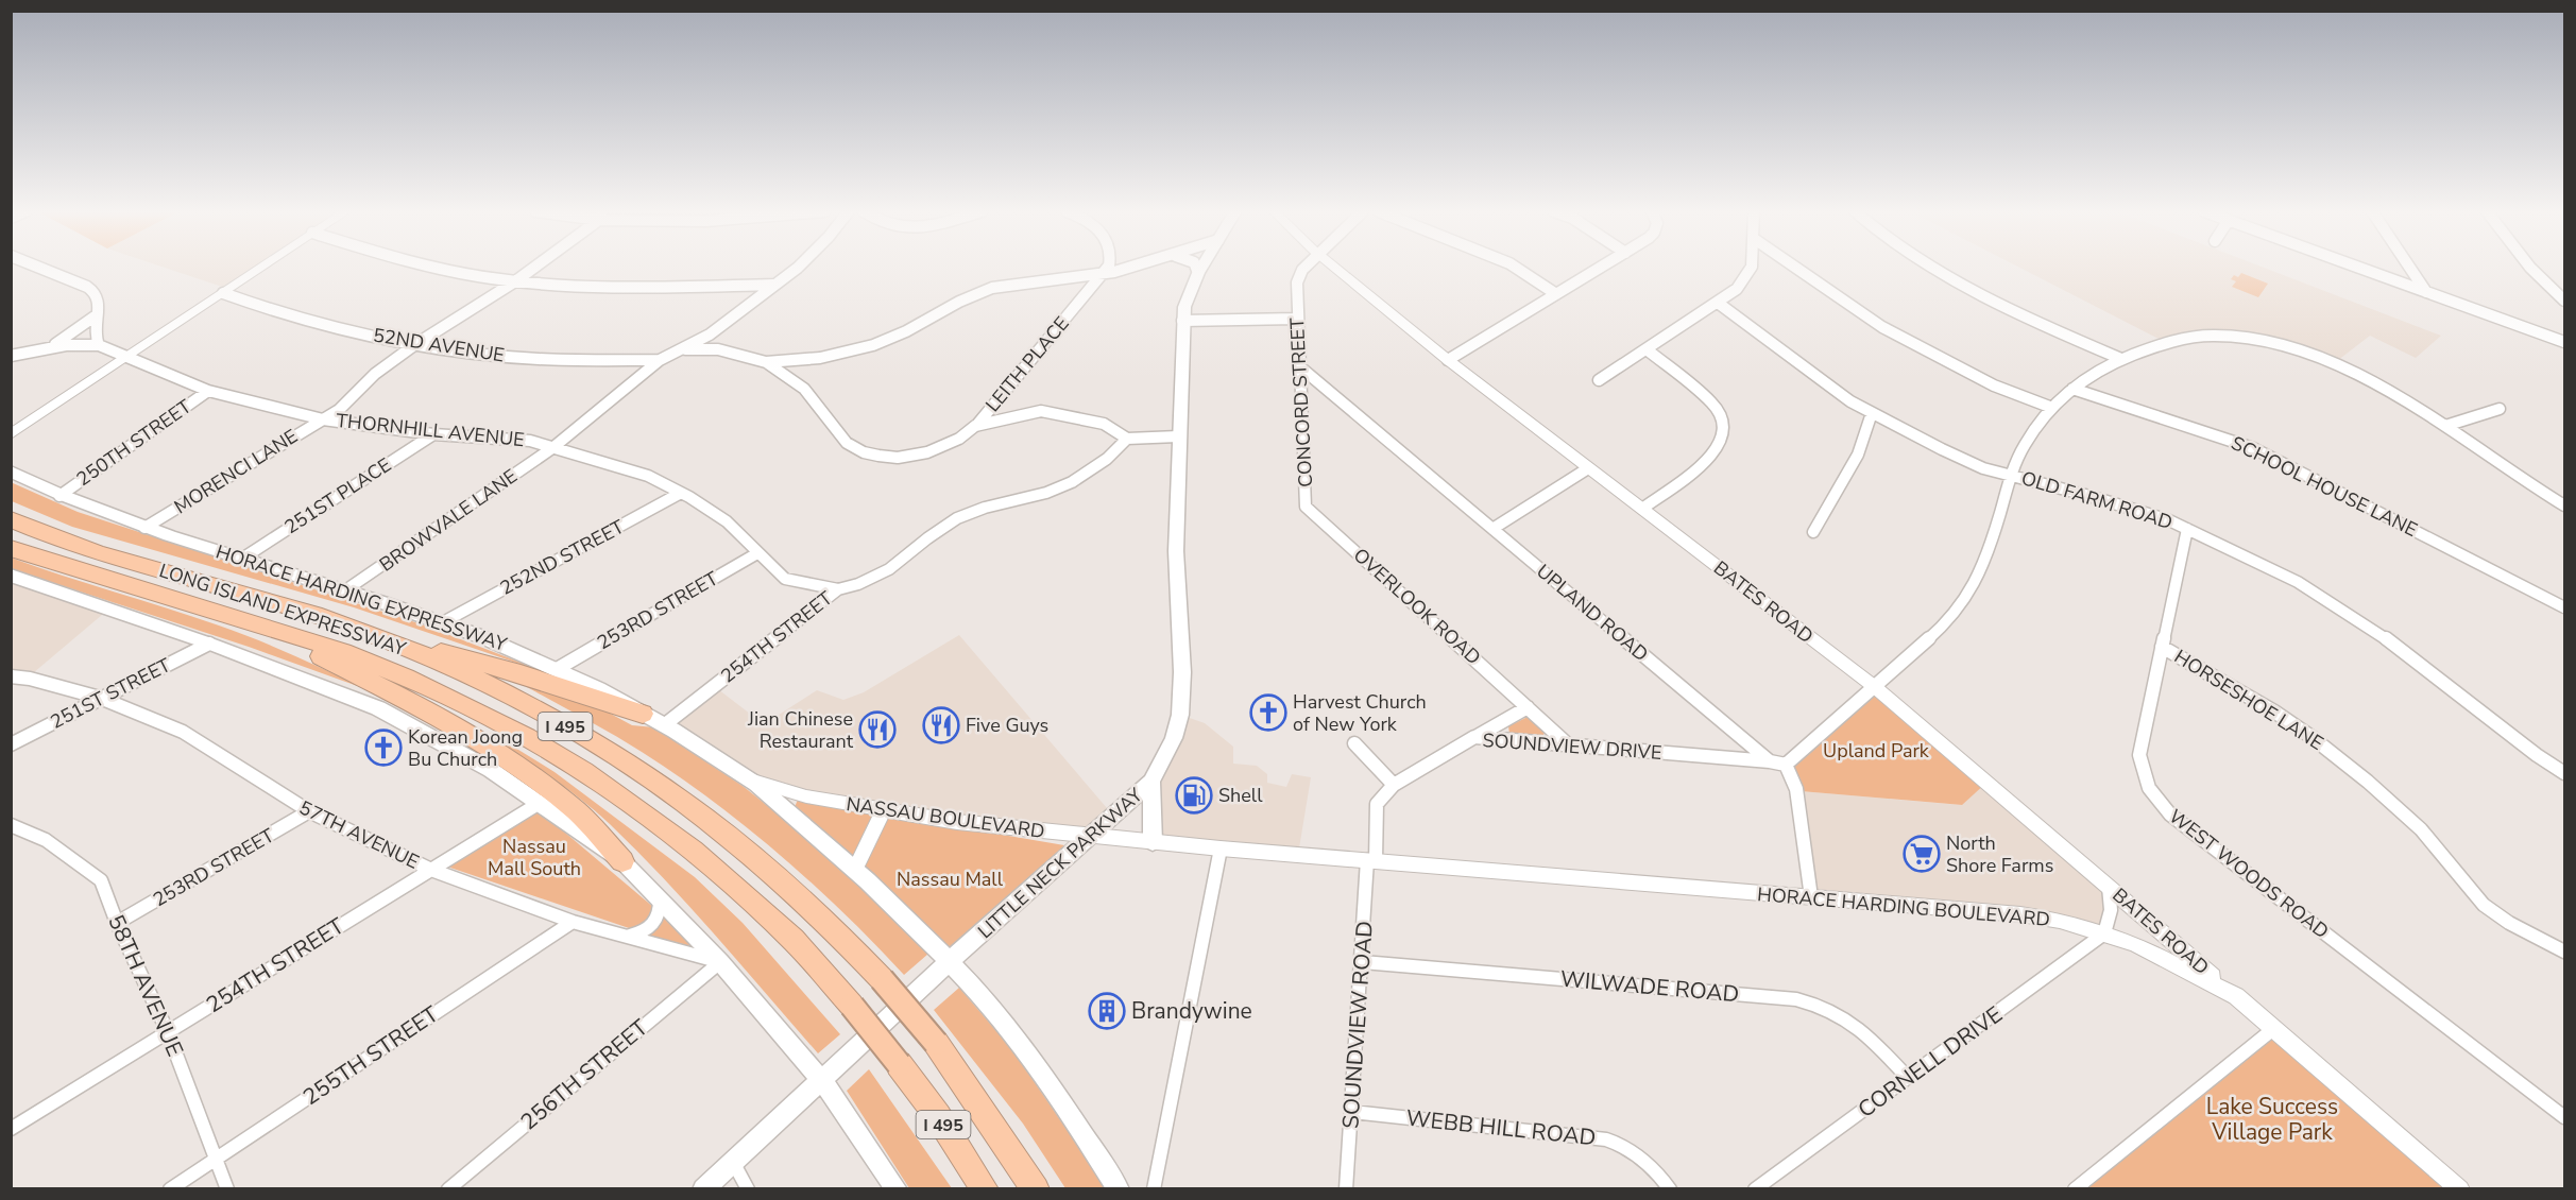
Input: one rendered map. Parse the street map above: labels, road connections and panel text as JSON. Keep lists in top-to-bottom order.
{
  "streets": {
    "highway": ["LONG ISLAND EXPRESSWAY", "I 495"],
    "main road": ["HORACE HARDING EXPRESSWAY", "LITTLE NECK PARKWAY"],
    "street": [
      "52ND AVENUE",
      "LEITH PLACE",
      "CONCORD STREET",
      "THORNHILL AVENUE",
      "250TH STREET",
      "MORENCI LANE",
      "SCHOOL HOUSE LANE",
      "251ST PLACE",
      "OLD FARM ROAD",
      "BROWVALE LANE",
      "252ND STREET",
      "BATES ROAD",
      "OVERLOOK ROAD",
      "253RD STREET",
      "UPLAND ROAD",
      "254TH STREET",
      "251ST STREET",
      "HORSESHOE LANE",
      "SOUNDVIEW DRIVE",
      "NASSAU BOULEVARD",
      "57TH AVENUE",
      "WEST WOODS ROAD",
      "HORACE HARDING BOULEVARD",
      "58TH AVENUE",
      "WILWADE ROAD",
      "SOUNDVIEW ROAD",
      "255TH STREET",
      "CORNELL DRIVE",
      "256TH STREET",
      "WEBB HILL ROAD"
    ]
  },
  "crossings": [
    ["52ND AVENUE", "MORENCI LANE"],
    ["52ND AVENUE", "BROWVALE LANE"],
    ["CONCORD STREET", "OVERLOOK ROAD"],
    ["CONCORD STREET", "UPLAND ROAD"],
    ["THORNHILL AVENUE", "250TH STREET"],
    ["THORNHILL AVENUE", "MORENCI LANE"],
    ["THORNHILL AVENUE", "251ST PLACE"],
    ["THORNHILL AVENUE", "BROWVALE LANE"],
    ["THORNHILL AVENUE", "252ND STREET"],
    ["THORNHILL AVENUE", "253RD STREET"],
    ["THORNHILL AVENUE", "254TH STREET"],
    ["250TH STREET", "HORACE HARDING EXPRESSWAY"],
    ["MORENCI LANE", "HORACE HARDING EXPRESSWAY"],
    ["251ST PLACE", "HORACE HARDING EXPRESSWAY"],
    ["OLD FARM ROAD", "WEST WOODS ROAD"],
    ["BROWVALE LANE", "HORACE HARDING EXPRESSWAY"],
    ["252ND STREET", "HORACE HARDING EXPRESSWAY"],
    ["HORACE HARDING EXPRESSWAY", "253RD STREET"],
    ["HORACE HARDING EXPRESSWAY", "254TH STREET"],
    ["HORACE HARDING EXPRESSWAY", "NASSAU BOULEVARD"],
    ["HORACE HARDING EXPRESSWAY", "LITTLE NECK PARKWAY"],
    ["BATES ROAD", "HORACE HARDING BOULEVARD"],
    ["OVERLOOK ROAD", "SOUNDVIEW DRIVE"],
    ["253RD STREET", "57TH AVENUE"],
    ["253RD STREET", "58TH AVENUE"],
    ["UPLAND ROAD", "SOUNDVIEW DRIVE"],
    ["254TH STREET", "57TH AVENUE"],
    ["254TH STREET", "58TH AVENUE"],
    ["251ST STREET", "57TH AVENUE"],
    ["HORSESHOE LANE", "WEST WOODS ROAD"],
    ["SOUNDVIEW DRIVE", "HORACE HARDING BOULEVARD"],
    ["SOUNDVIEW DRIVE", "SOUNDVIEW ROAD"],
    ["NASSAU BOULEVARD", "LITTLE NECK PARKWAY"],
    ["NASSAU BOULEVARD", "HORACE HARDING BOULEVARD"],
    ["57TH AVENUE", "255TH STREET"],
    ["57TH AVENUE", "256TH STREET"],
    ["HORACE HARDING BOULEVARD", "SOUNDVIEW ROAD"],
    ["HORACE HARDING BOULEVARD", "CORNELL DRIVE"],
    ["58TH AVENUE", "255TH STREET"],
    ["WILWADE ROAD", "SOUNDVIEW ROAD"],
    ["WILWADE ROAD", "CORNELL DRIVE"],
    ["SOUNDVIEW ROAD", "WEBB HILL ROAD"]
  ],
  "parks": [
    "Upland Park",
    "Nassau Mall South",
    "Nassau Mall",
    "Lake Success Village Park"
  ],
  "places": {
    "church": ["Harvest Church of New York", "Korean Joong Bu Church"],
    "restaurant": ["Five Guys", "Jian Chinese Restaurant"],
    "fuel station": ["Shell"],
    "supermarket": ["North Shore Farms"],
    "building": ["Brandywine"]
  }
}
